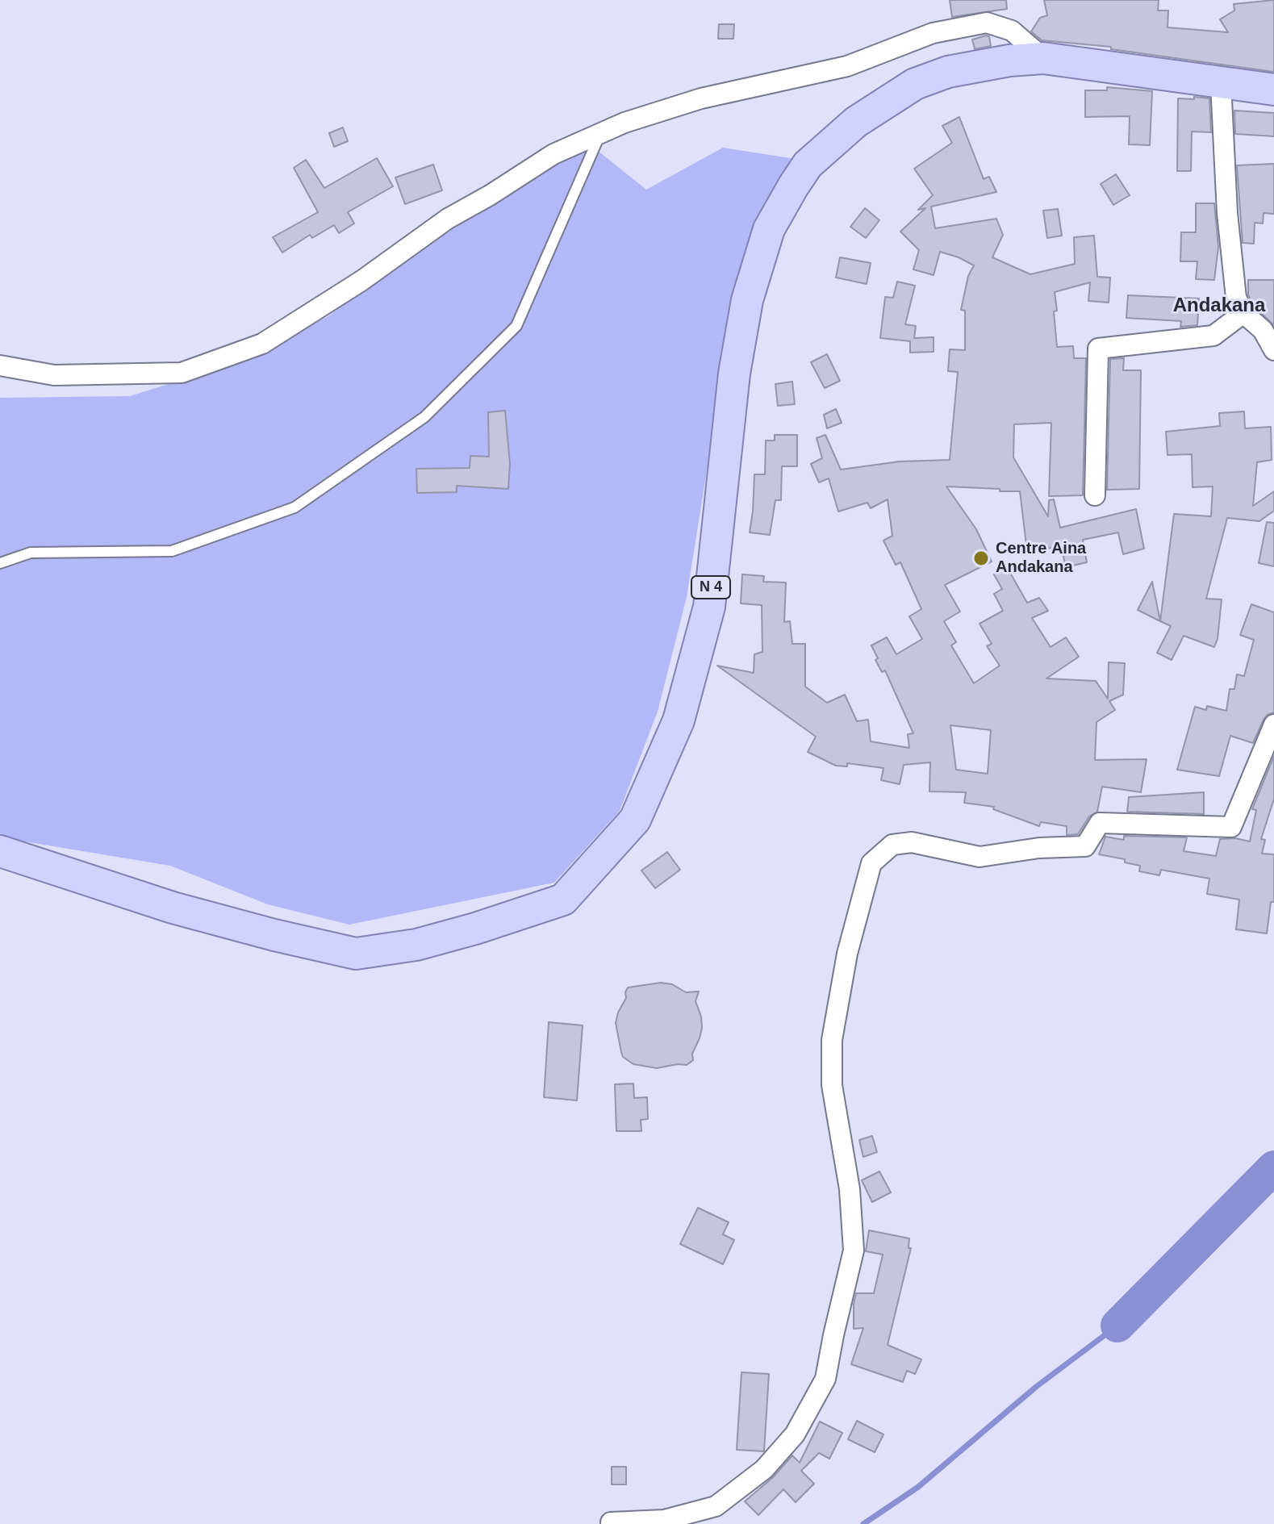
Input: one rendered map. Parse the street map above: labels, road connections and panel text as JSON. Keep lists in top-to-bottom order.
{
  "streets": {
    "main road": ["N 4"]
  },
  "districts": ["Andakana"],
  "places": ["Centre Aina Andakana"]
}
